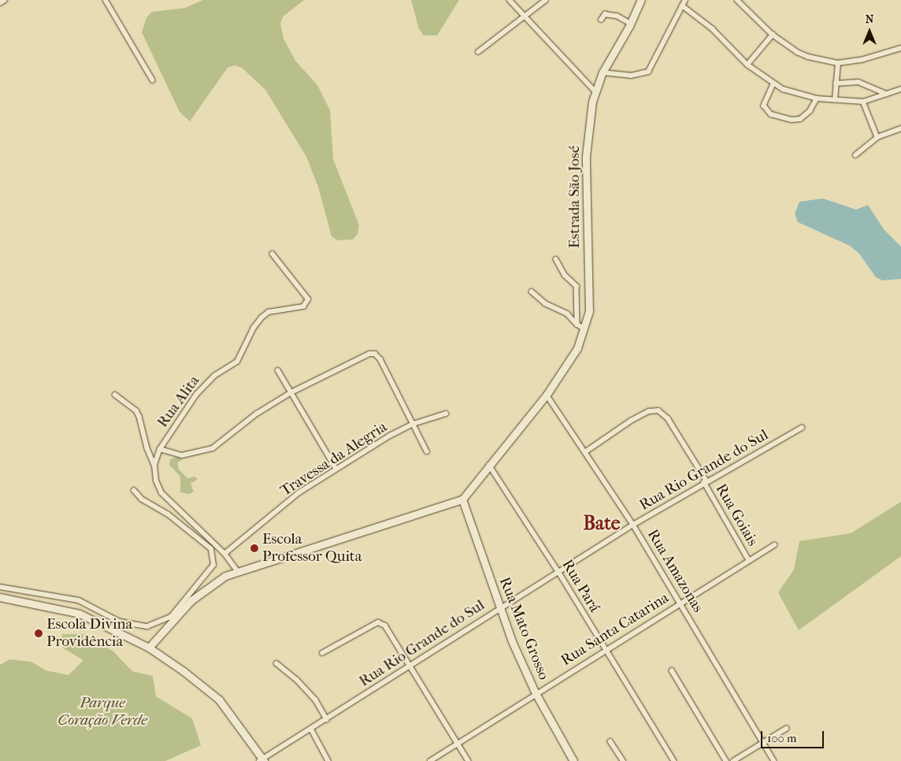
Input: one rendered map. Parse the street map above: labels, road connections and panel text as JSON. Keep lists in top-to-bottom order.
{
  "streets": {
    "street": [
      "Estrada São José",
      "Rua Alita",
      "Travessa da Alegria",
      "Rua Rio Grande do Sul",
      "Rua Goiais",
      "Rua Amazonas",
      "Rua Pará",
      "Rua Mato Grosso",
      "Rua Santa Catarina"
    ]
  },
  "crossings": [
    ["Estrada São José", "Rua Amazonas"],
    ["Estrada São José", "Rua Pará"],
    ["Estrada São José", "Rua Mato Grosso"],
    ["Rua Alita", "Travessa da Alegria"],
    ["Rua Rio Grande do Sul", "Rua Goiais"],
    ["Rua Rio Grande do Sul", "Rua Amazonas"],
    ["Rua Rio Grande do Sul", "Rua Pará"],
    ["Rua Rio Grande do Sul", "Rua Mato Grosso"],
    ["Rua Goiais", "Rua Amazonas"],
    ["Rua Goiais", "Rua Santa Catarina"],
    ["Rua Amazonas", "Rua Santa Catarina"],
    ["Rua Pará", "Rua Santa Catarina"],
    ["Rua Mato Grosso", "Rua Santa Catarina"]
  ],
  "districts": ["Bate"],
  "parks": ["Parque Coração Verde"],
  "places": ["Escola Professor Quita", "Escola Divina Providência"],
  "scale_bar": "100 m",
  "north": "top"
}
